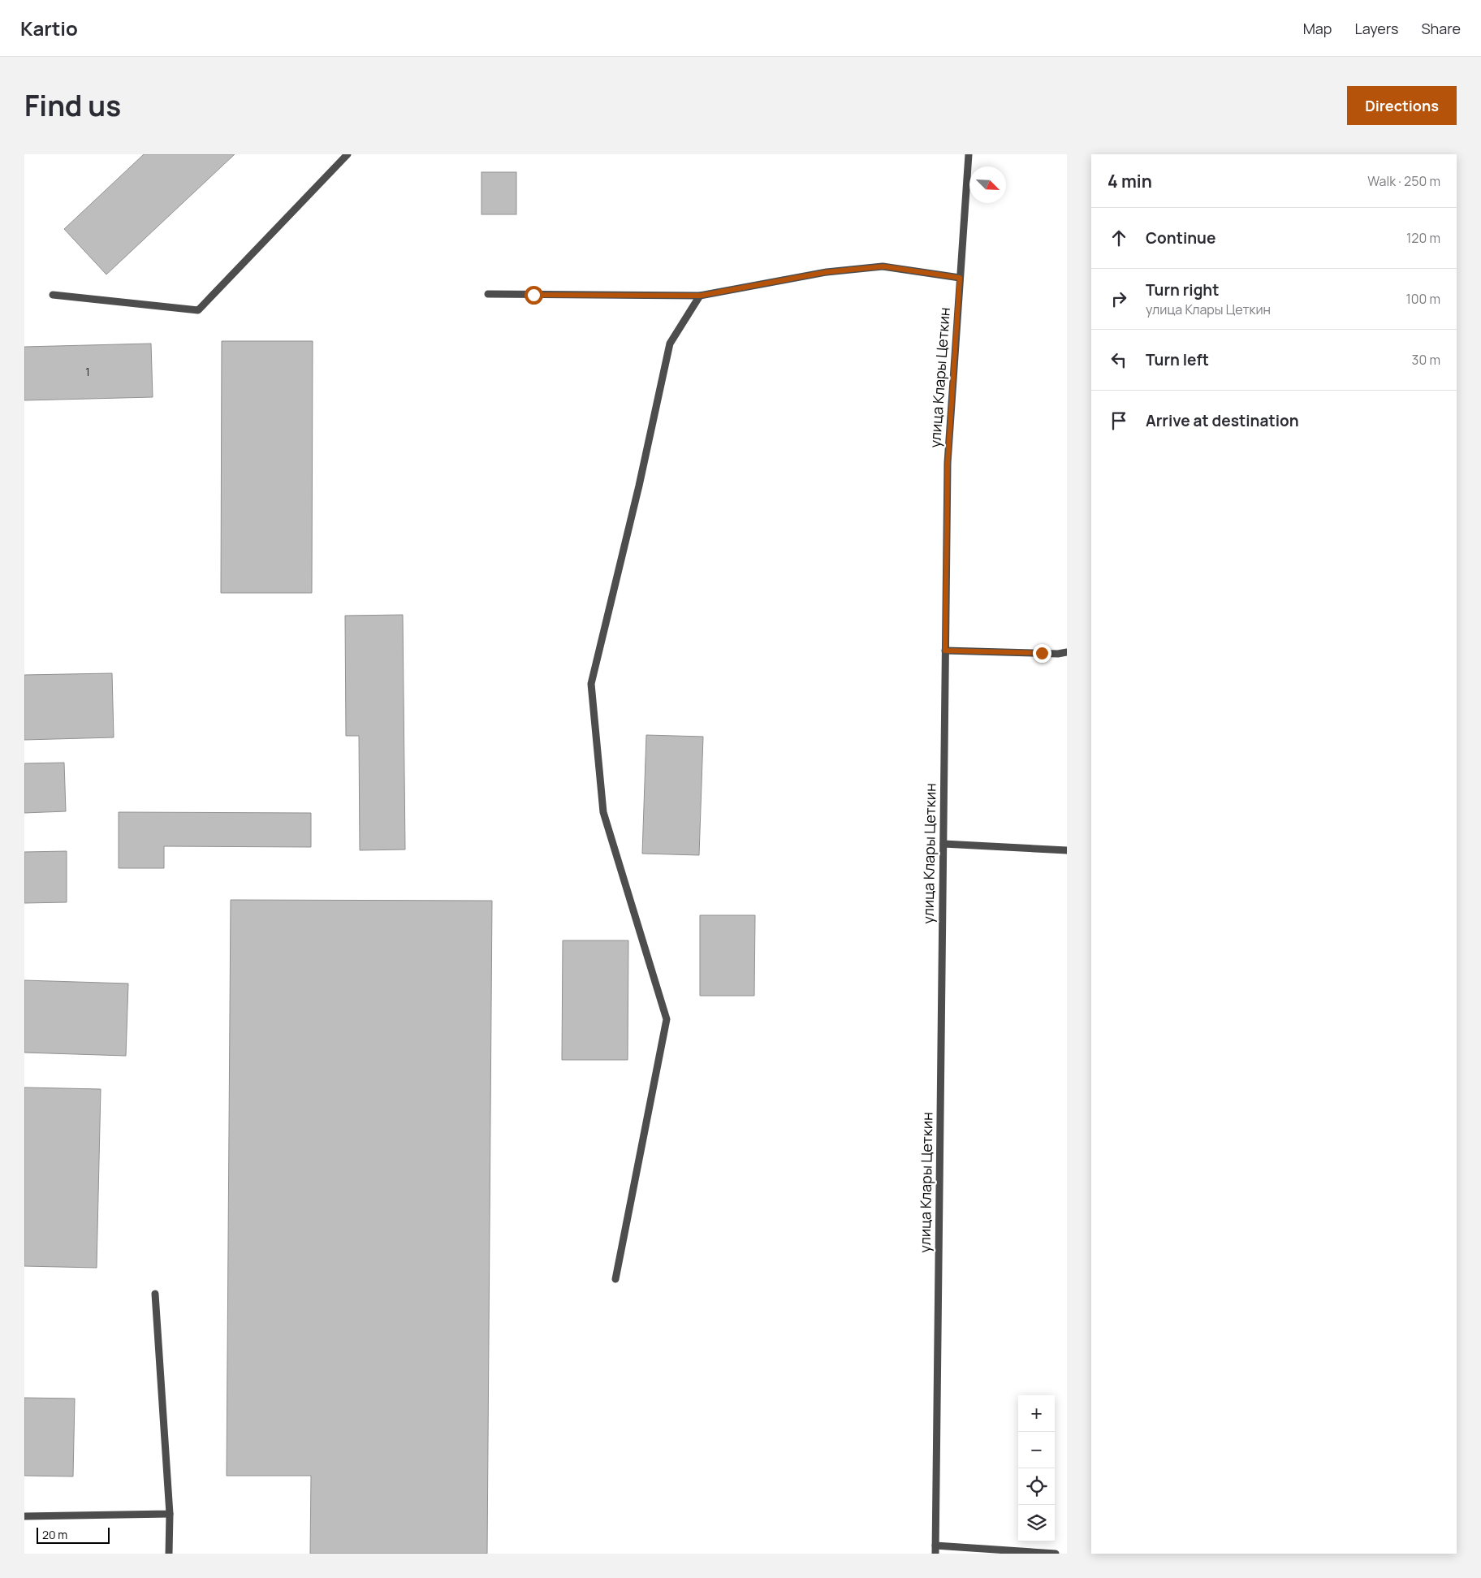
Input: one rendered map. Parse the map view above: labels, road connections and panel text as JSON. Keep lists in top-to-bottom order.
{
  "streets": {
    "street": ["улица Клары Цеткин"]
  },
  "house_numbers": ["1"],
  "scale_bar": "20 m",
  "north": "bottom right",
  "page": {
    "header": "Kartio",
    "nav": ["Map", "Layers", "Share"],
    "title": "Find us",
    "buttons": "Directions",
    "heading": ["4 min", "Walk · 250 m"],
    "list": [
      ["Continue", "120 m"],
      ["Turn right", "улица Клары Цеткин", "100 m"],
      ["Turn left", "30 m"],
      "Arrive at destination"
    ],
    "map_buttons": ["+", "−"],
    "scale": "20 m"
  }
}
